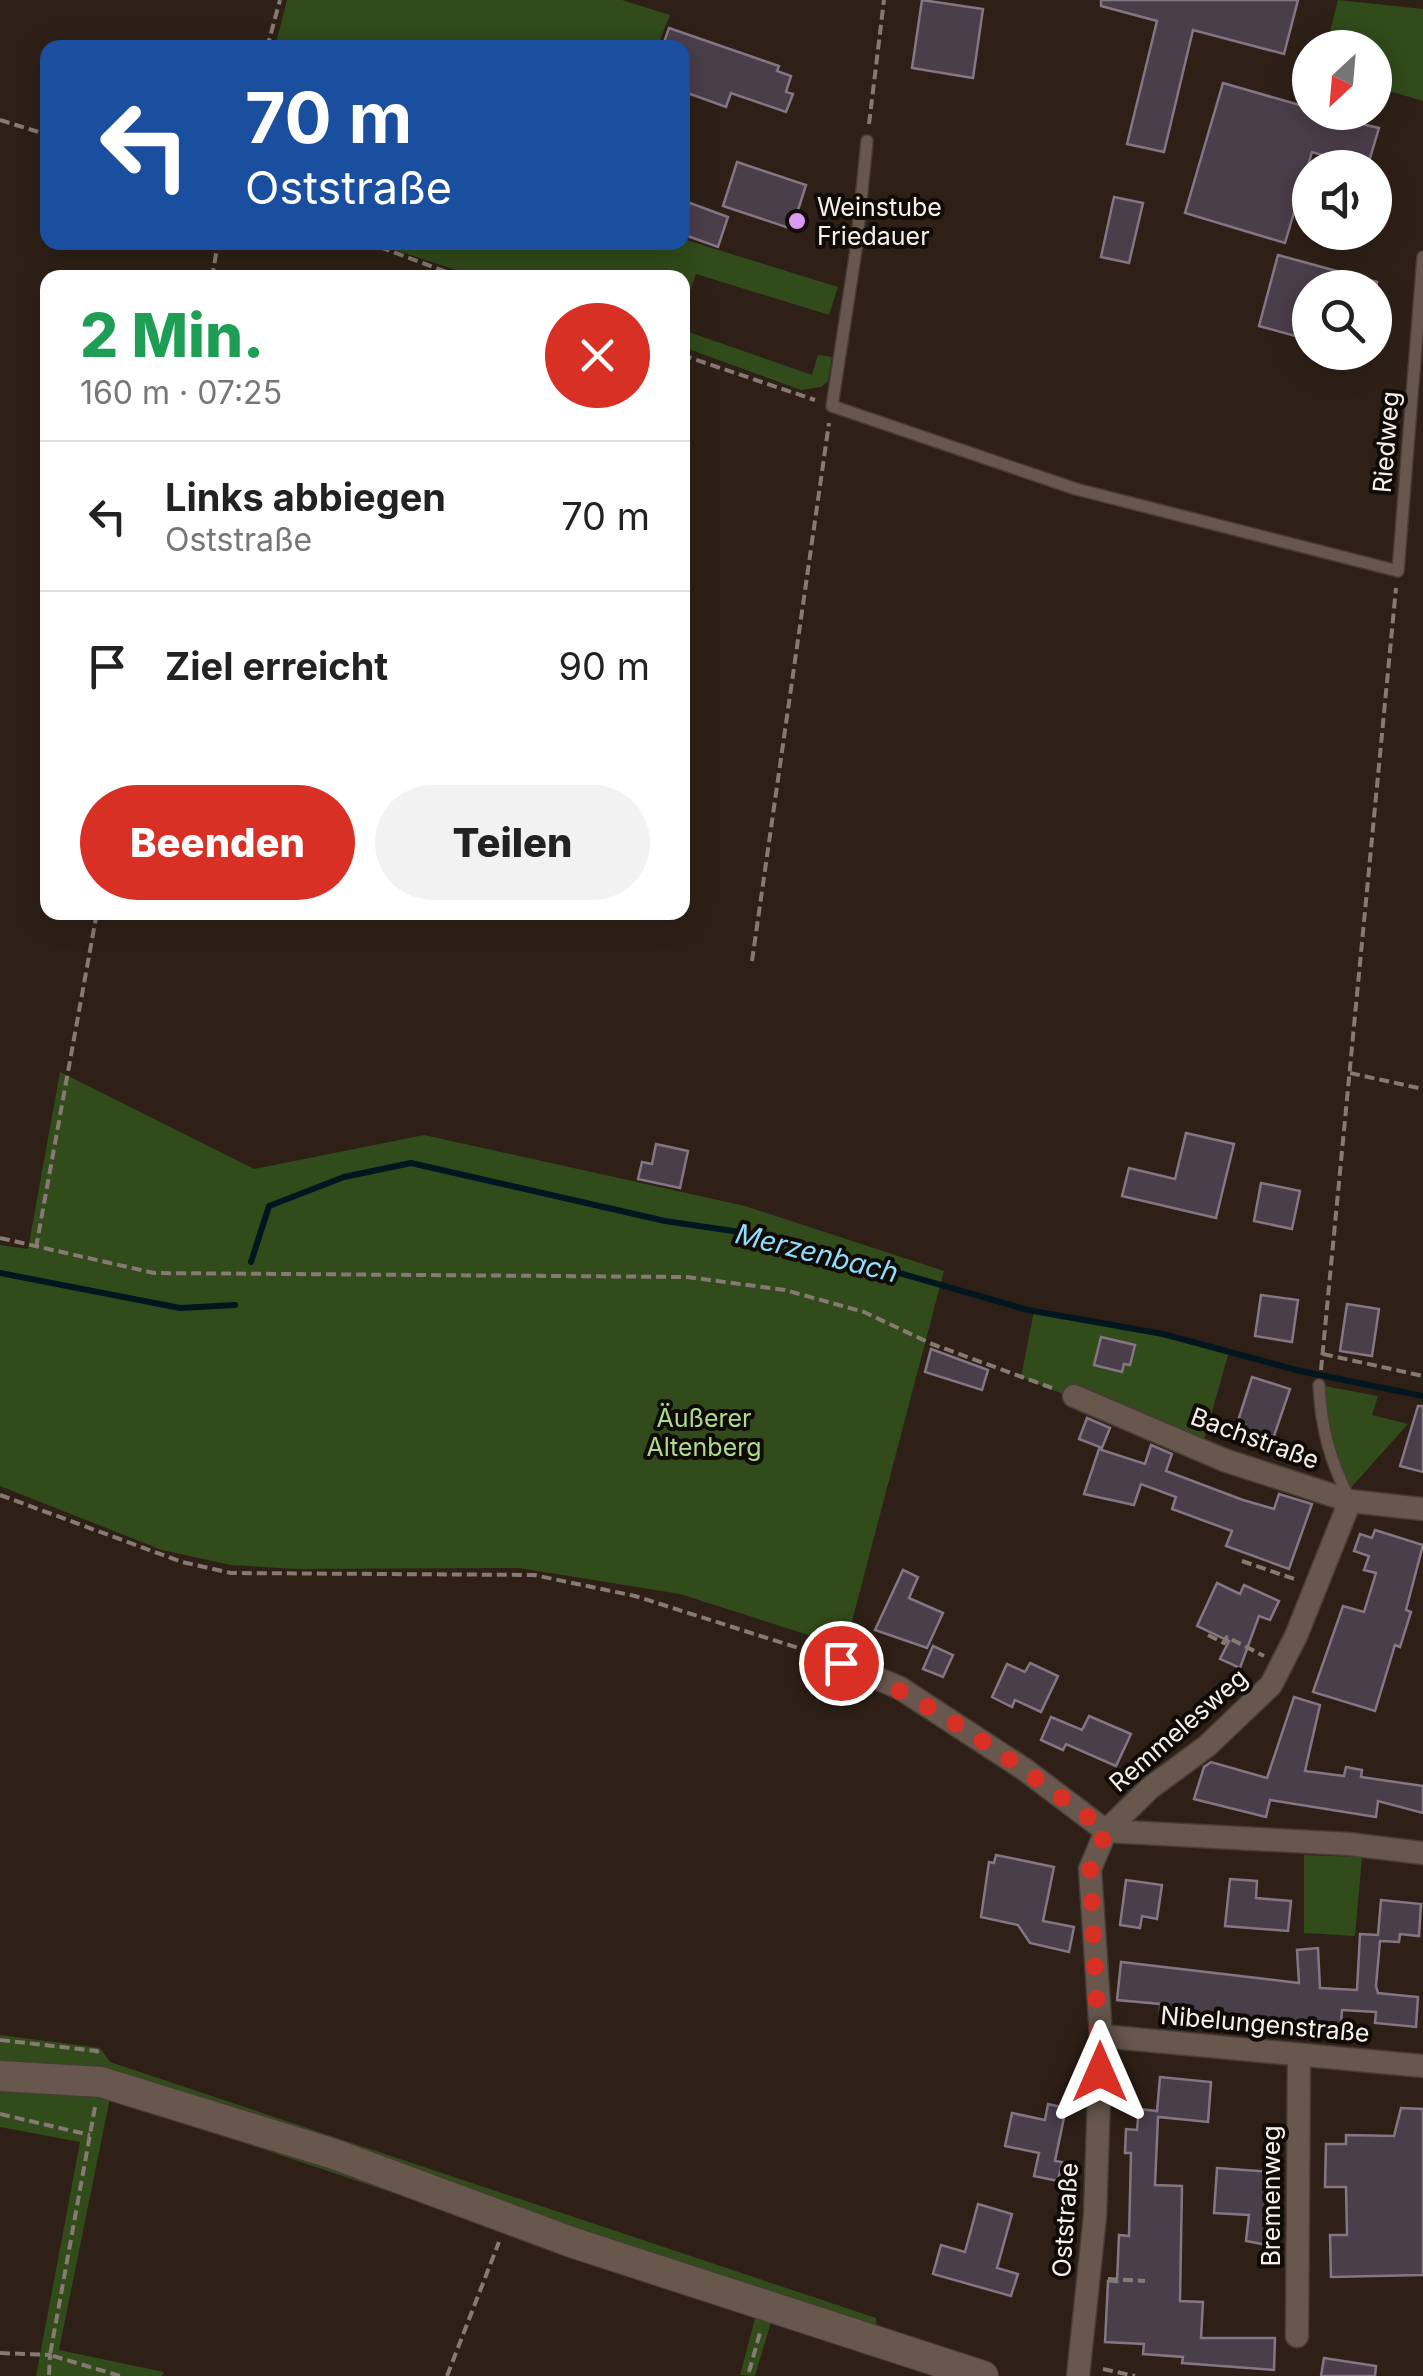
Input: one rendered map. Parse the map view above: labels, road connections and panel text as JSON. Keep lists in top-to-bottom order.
{
  "streets": {
    "street": [
      "Bachstraße",
      "Remmelesweg",
      "Nibelungenstraße",
      "Bremenweg",
      "Oststraße"
    ],
    "lane": ["Riedweg"]
  },
  "crossings": [
    ["Bachstraße", "Remmelesweg"],
    ["Remmelesweg", "Oststraße"],
    ["Nibelungenstraße", "Bremenweg"],
    ["Nibelungenstraße", "Oststraße"]
  ],
  "water": ["Merzenbach"],
  "parks": ["Äußerer Altenberg"],
  "places": ["Weinstube Friedauer"],
  "north": "bottom left",
  "page": {
    "turn": ["70 m", "Oststraße"],
    "heading": ["2 Min.", "160 m · 07:25"],
    "list": [
      {
        "name": "Links abbiegen",
        "note": "Oststraße",
        "value": "70 m"
      },
      {
        "name": "Ziel erreicht",
        "value": "90 m"
      }
    ],
    "buttons": ["Beenden", "Teilen"]
  }
}
